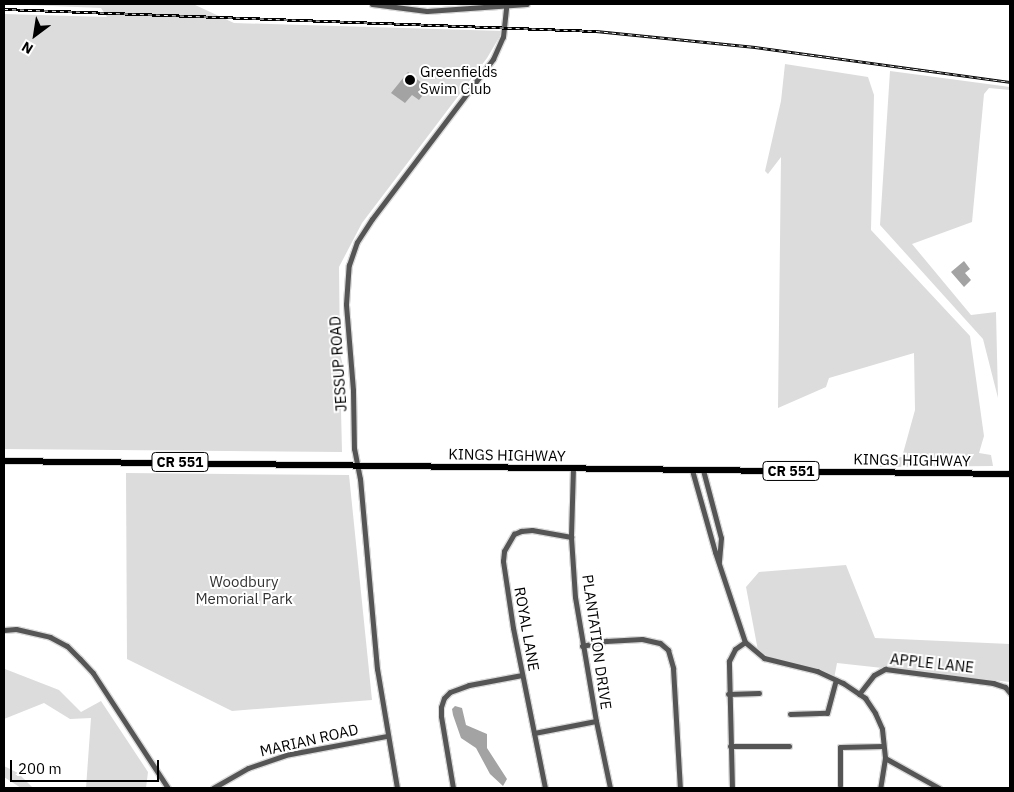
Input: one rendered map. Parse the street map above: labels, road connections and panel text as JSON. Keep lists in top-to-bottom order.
{
  "streets": {
    "main road": ["KINGS HIGHWAY", "CR 551"],
    "street": [
      "JESSUP ROAD",
      "ROYAL LANE",
      "PLANTATION DRIVE",
      "APPLE LANE",
      "MARIAN ROAD"
    ]
  },
  "crossings": [
    ["JESSUP ROAD", "KINGS HIGHWAY"],
    ["JESSUP ROAD", "MARIAN ROAD"],
    ["KINGS HIGHWAY", "PLANTATION DRIVE"],
    ["ROYAL LANE", "PLANTATION DRIVE"]
  ],
  "parks": ["Woodbury Memorial Park"],
  "places": ["Greenfields Swim Club"],
  "scale_bar": "200 m",
  "north": "bottom left"
}
